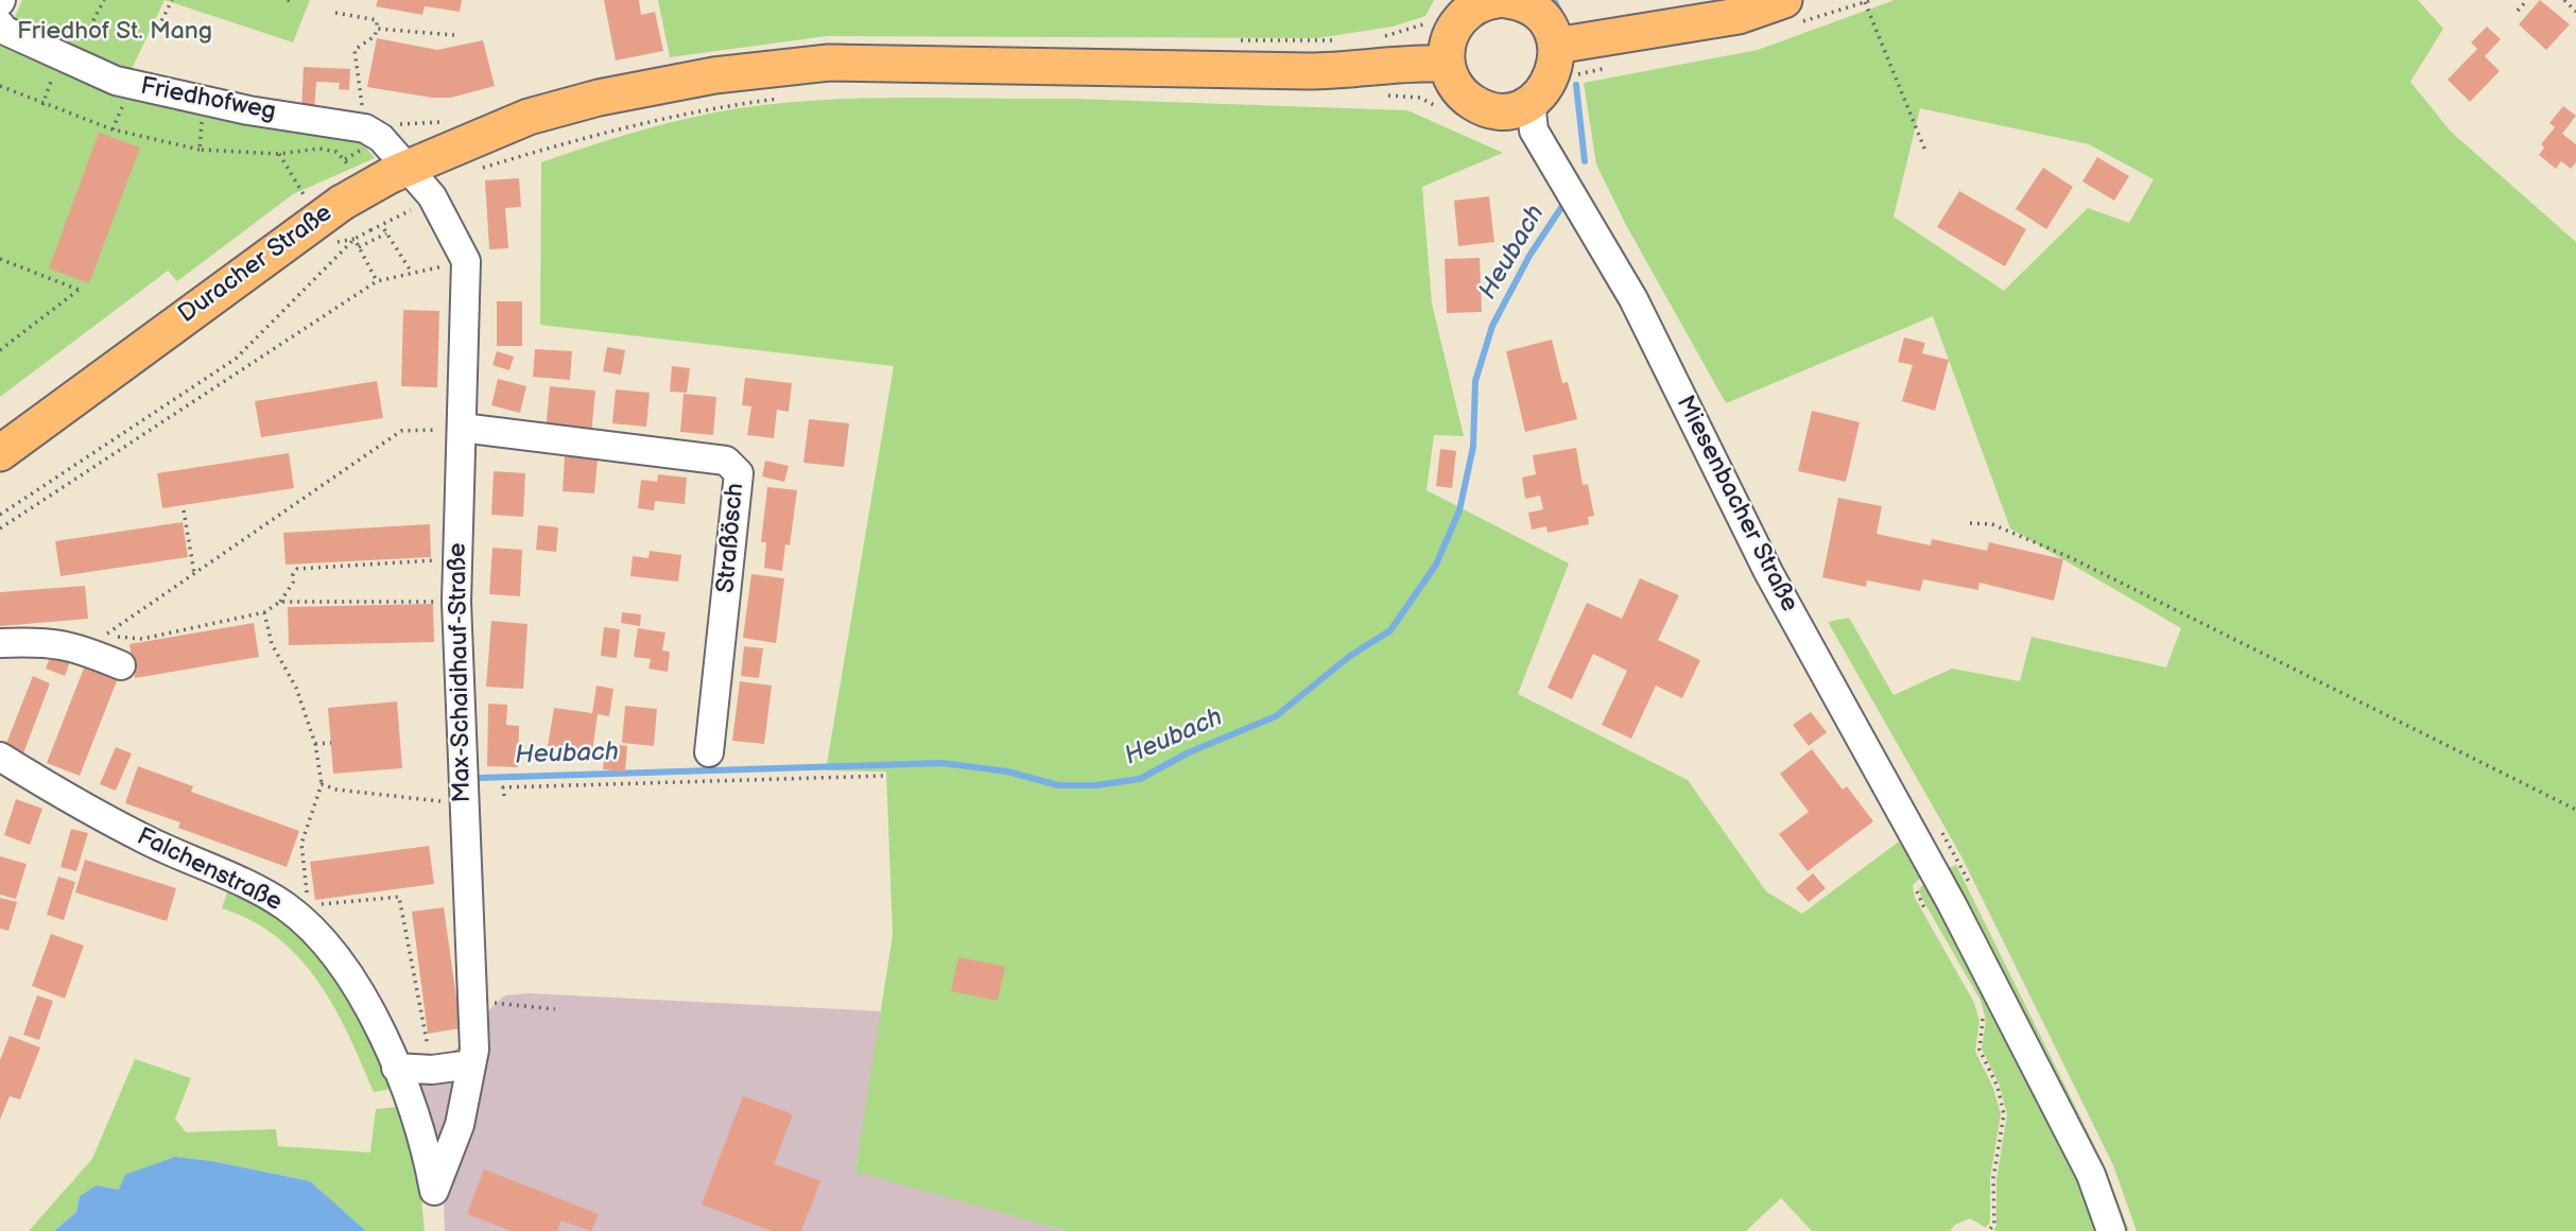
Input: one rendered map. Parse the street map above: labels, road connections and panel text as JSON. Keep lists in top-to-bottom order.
{
  "streets": {
    "main road": ["Duracher Straße"],
    "street": [
      "Friedhofweg",
      "Miesenbacher Straße",
      "Straßösch",
      "Max-Schaidhauf-Straße",
      "Falchenstraße"
    ]
  },
  "crossings": [
    ["Duracher Straße", "Max-Schaidhauf-Straße"],
    ["Straßösch", "Max-Schaidhauf-Straße"],
    ["Max-Schaidhauf-Straße", "Falchenstraße"]
  ],
  "water": ["Heubach"],
  "parks": ["Friedhof St. Mang"]
}
